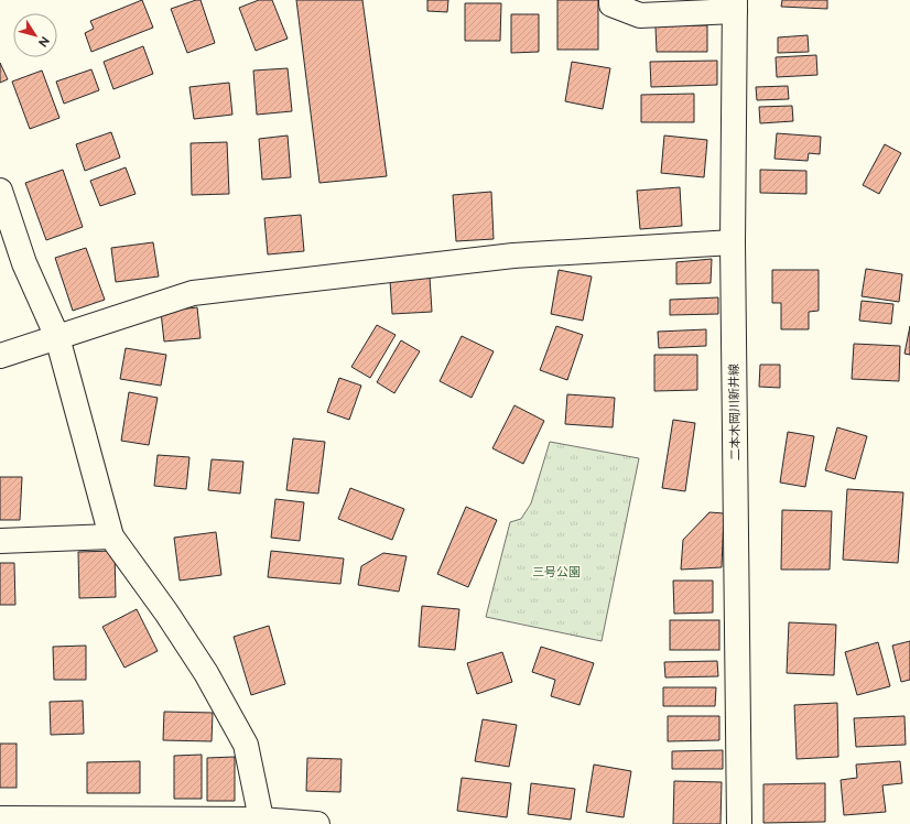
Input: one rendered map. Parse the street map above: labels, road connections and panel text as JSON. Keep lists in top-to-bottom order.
{
  "streets": {
    "street": ["二本木岡川新井線"]
  },
  "parks": ["三号公園"],
  "north": "bottom right"
}
